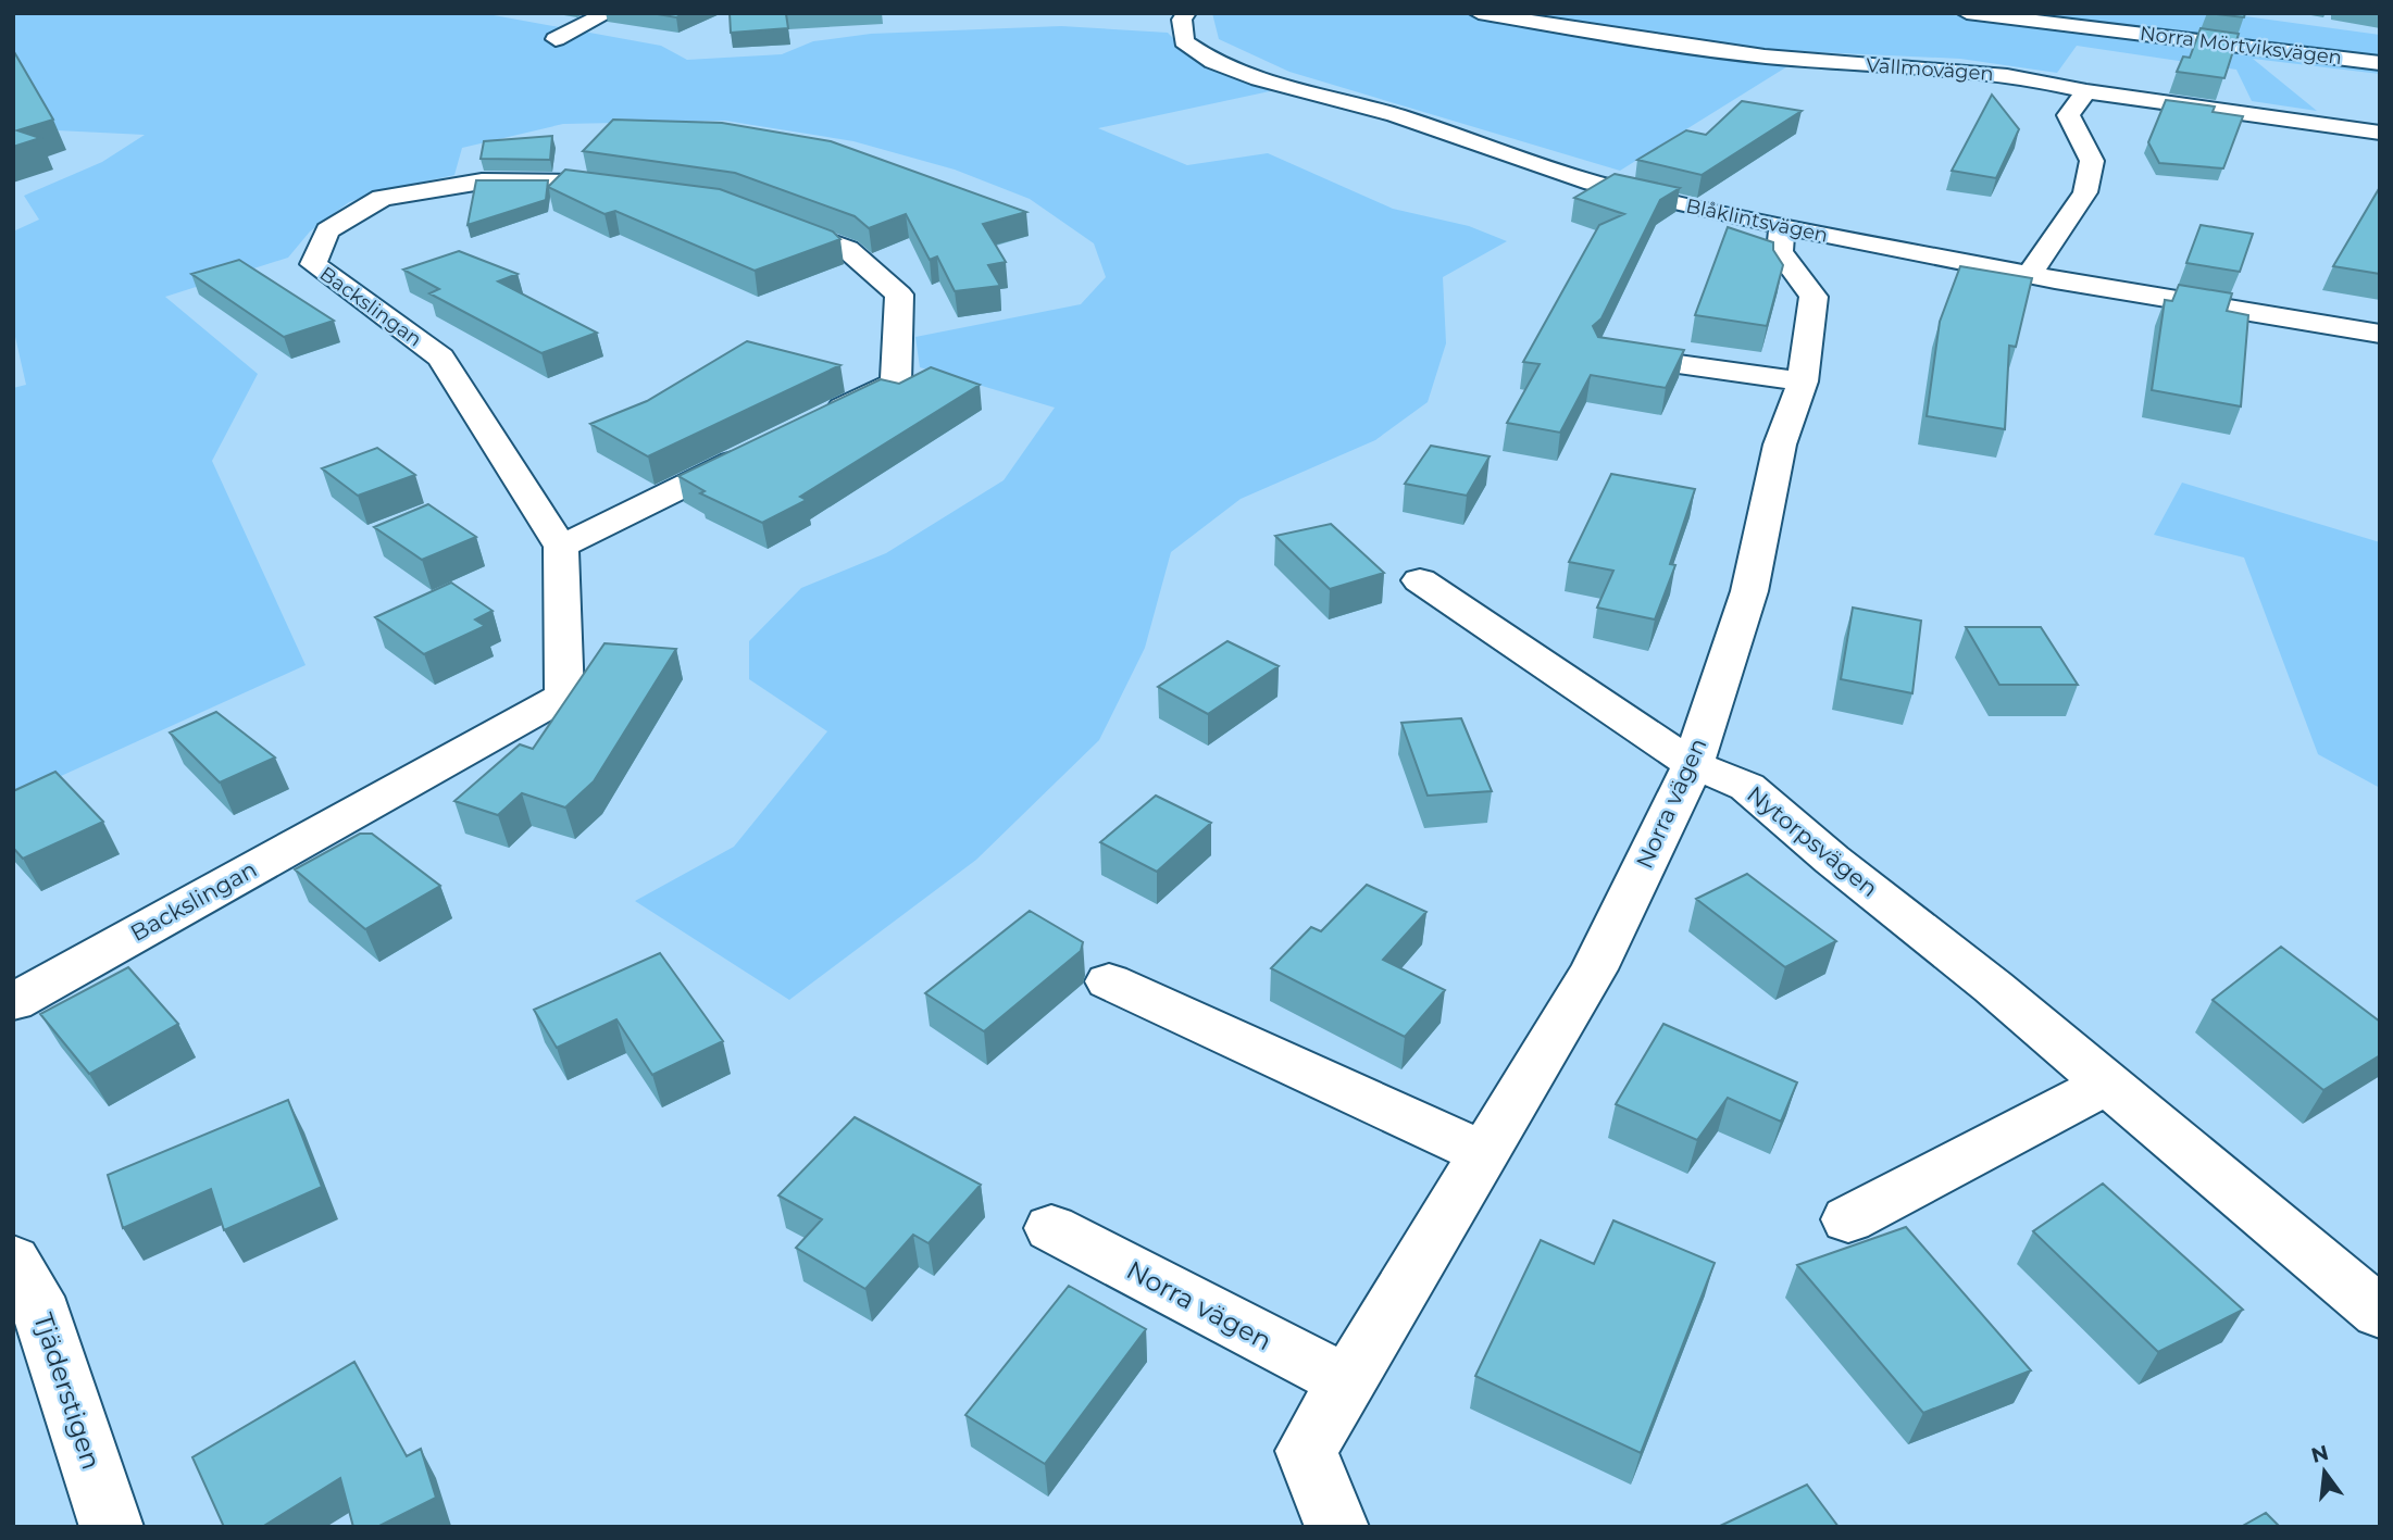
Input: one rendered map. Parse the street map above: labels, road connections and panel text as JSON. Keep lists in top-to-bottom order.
{
  "streets": {
    "street": [
      "Norra Mörtviksvägen",
      "Vallmovägen",
      "Blåklintsvägen",
      "Backslingan",
      "Norra vägen",
      "Nytorpsvägen",
      "Tjäderstigen"
    ]
  },
  "crossings": [
    ["Blåklintsvägen", "Norra vägen"],
    ["Norra vägen", "Nytorpsvägen"]
  ],
  "north": "top"
}
